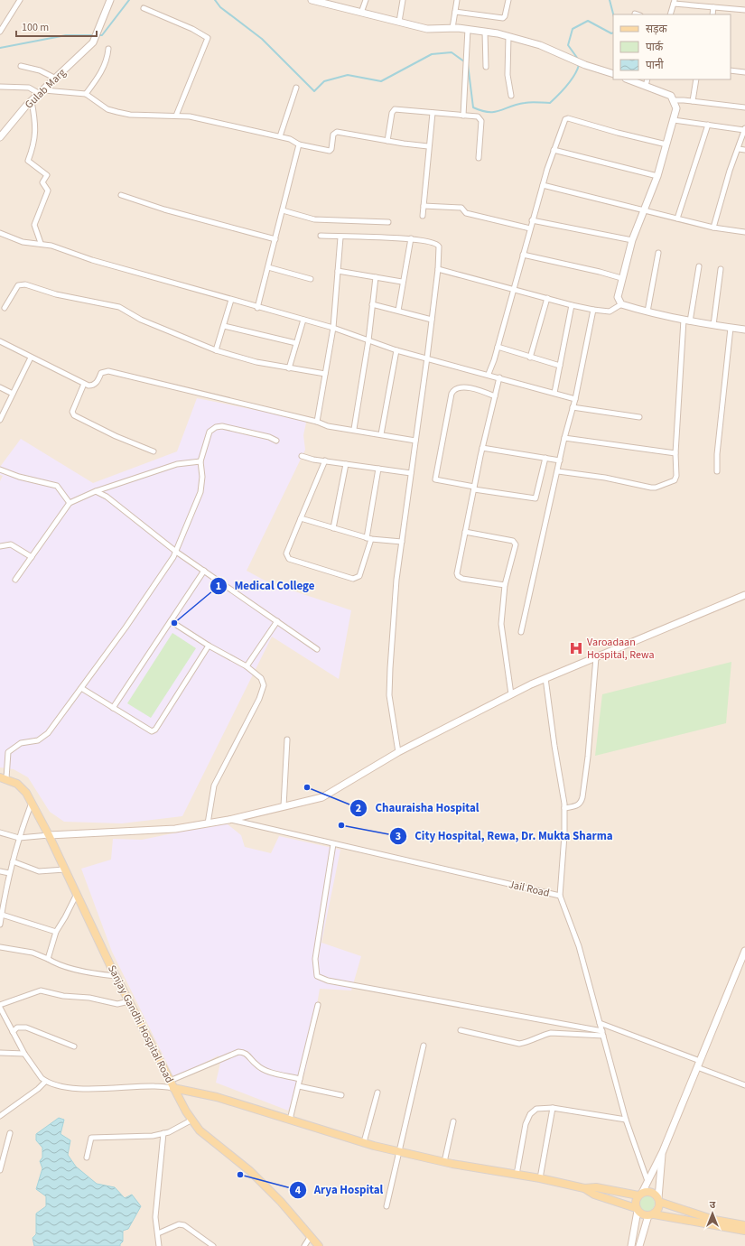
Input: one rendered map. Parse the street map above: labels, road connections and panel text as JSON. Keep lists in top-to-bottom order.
{
  "streets": {
    "main road": ["Gulab Marg", "Sanjay Gandhi Hospital Road"],
    "street": ["Jail Road"]
  },
  "places": {
    "other": [
      "Medical College",
      "Chauraisha Hospital",
      "City Hospital, Rewa, Dr. Mukta Sharma",
      "Arya Hospital"
    ],
    "hospital": ["Varoadaan Hospital, Rewa"]
  },
  "legend": ["सड़क", "पार्क", "पानी"],
  "scale_bar": "100 m",
  "north": "top"
}
